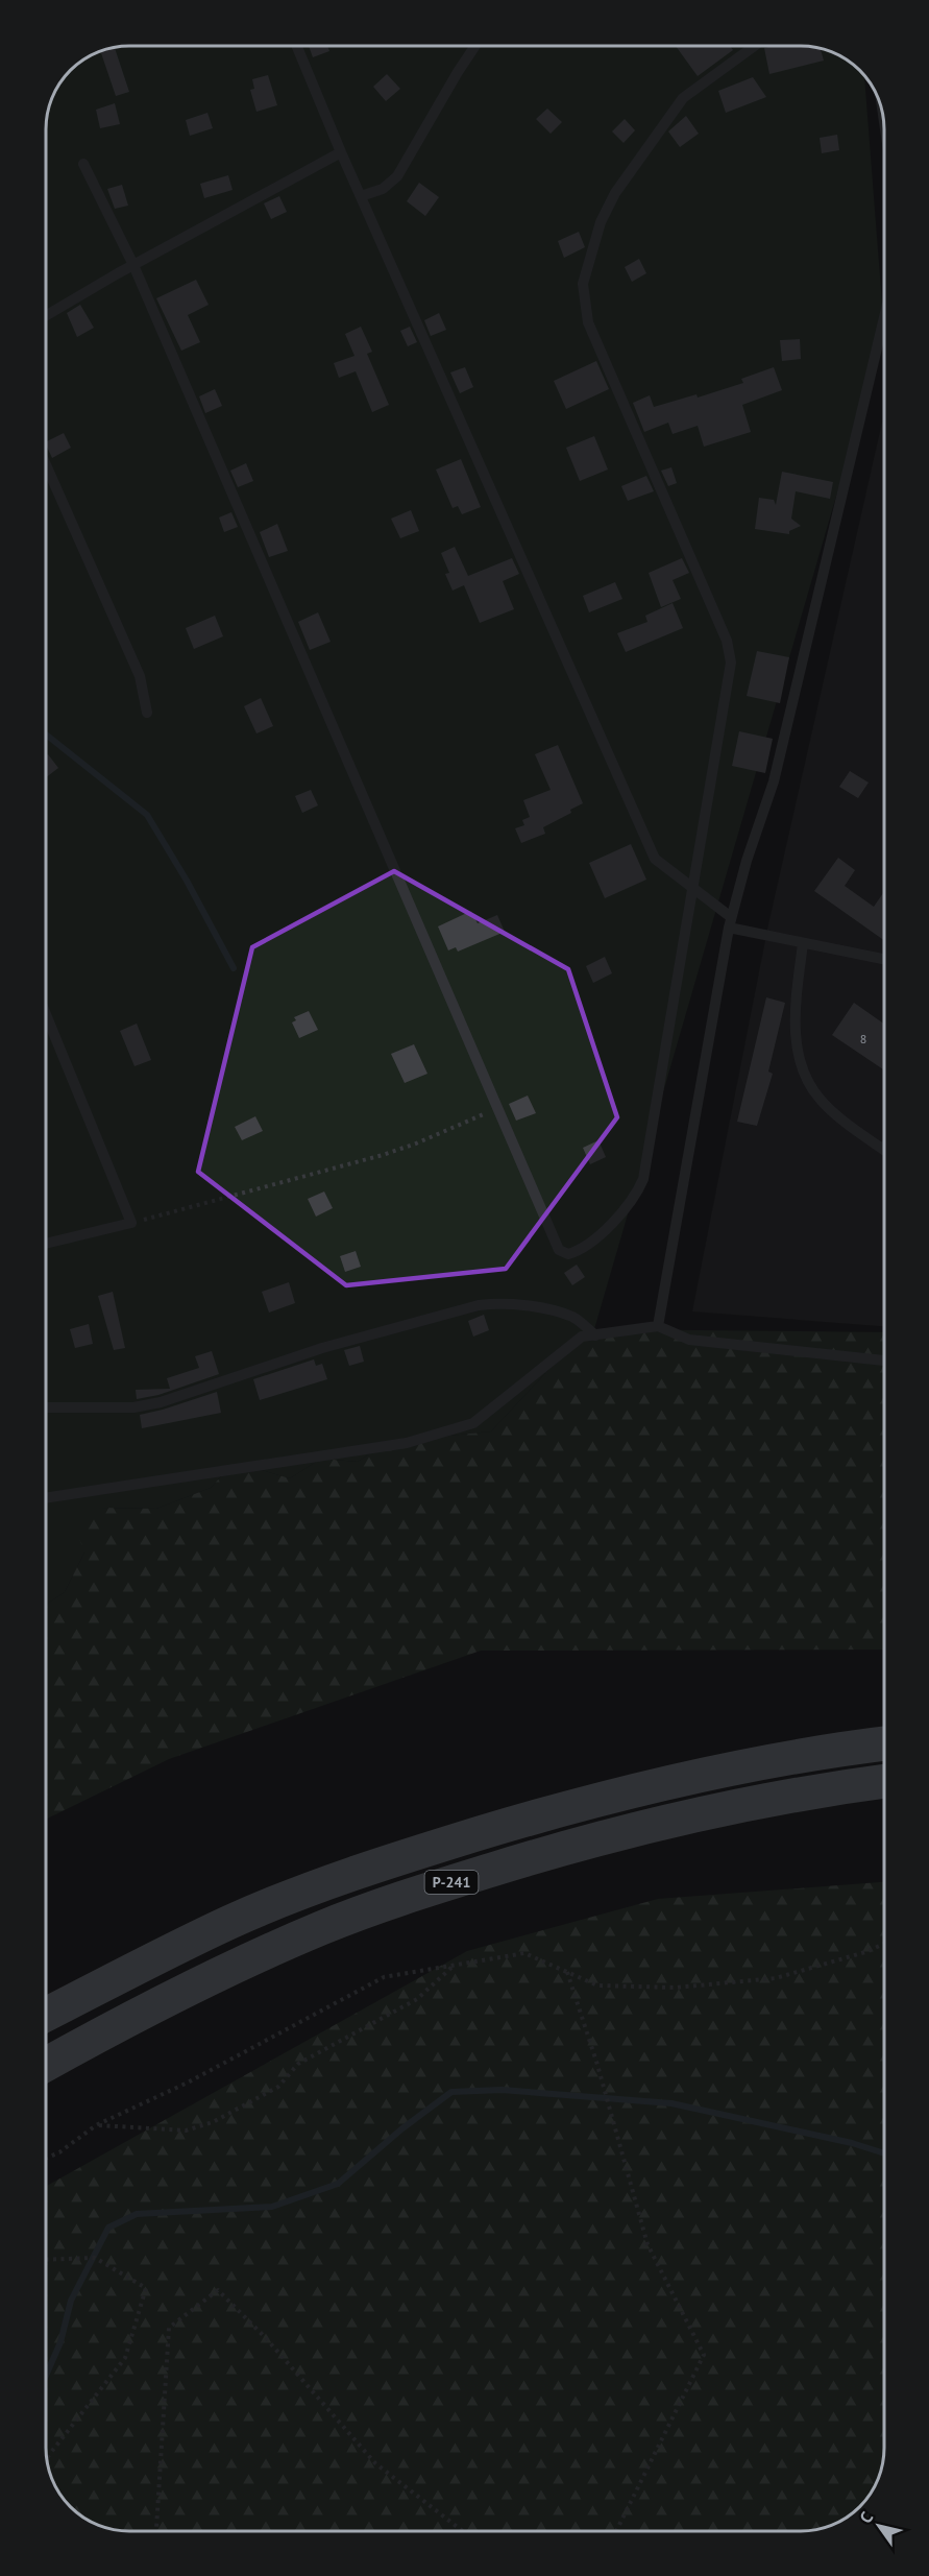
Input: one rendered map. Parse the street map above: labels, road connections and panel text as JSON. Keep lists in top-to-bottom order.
{
  "streets": {
    "highway": ["Р-241"]
  },
  "house_numbers": ["8"],
  "north": "top left"
}
